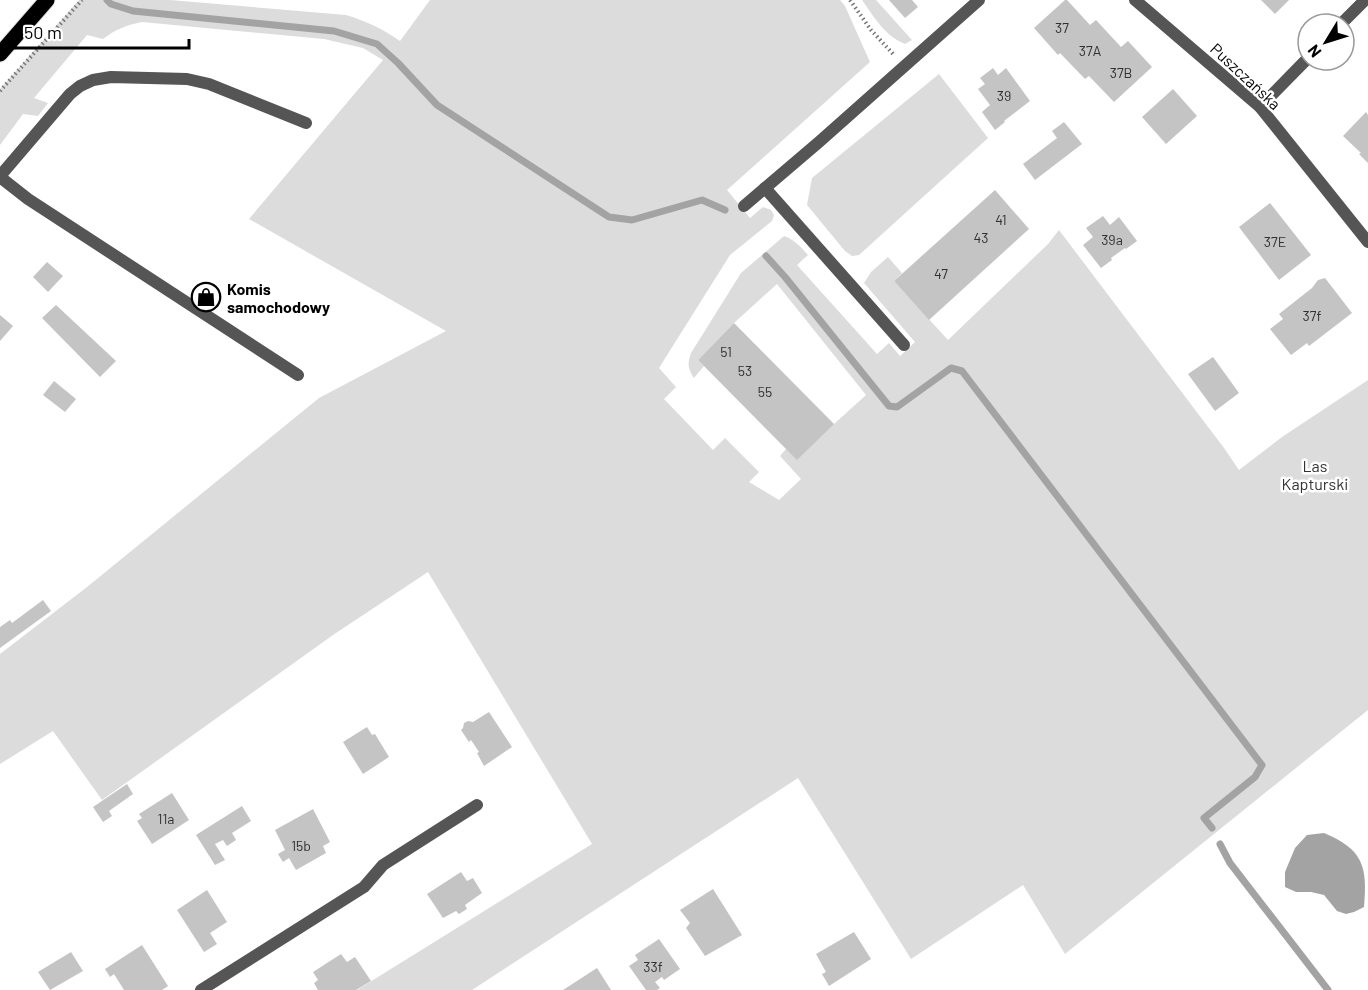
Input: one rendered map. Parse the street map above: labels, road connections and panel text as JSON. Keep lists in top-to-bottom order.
{
  "streets": {
    "street": ["Puszczańska"]
  },
  "parks": ["Las Kapturski"],
  "places": {
    "shop": ["Komis samochodowy"]
  },
  "house_numbers": [
    "37",
    "37A",
    "37B",
    "39",
    "41",
    "43",
    "39a",
    "37E",
    "47",
    "37f",
    "51",
    "53",
    "55",
    "11a",
    "15b",
    "33f"
  ],
  "scale_bar": "50 m",
  "north": "bottom left"
}
